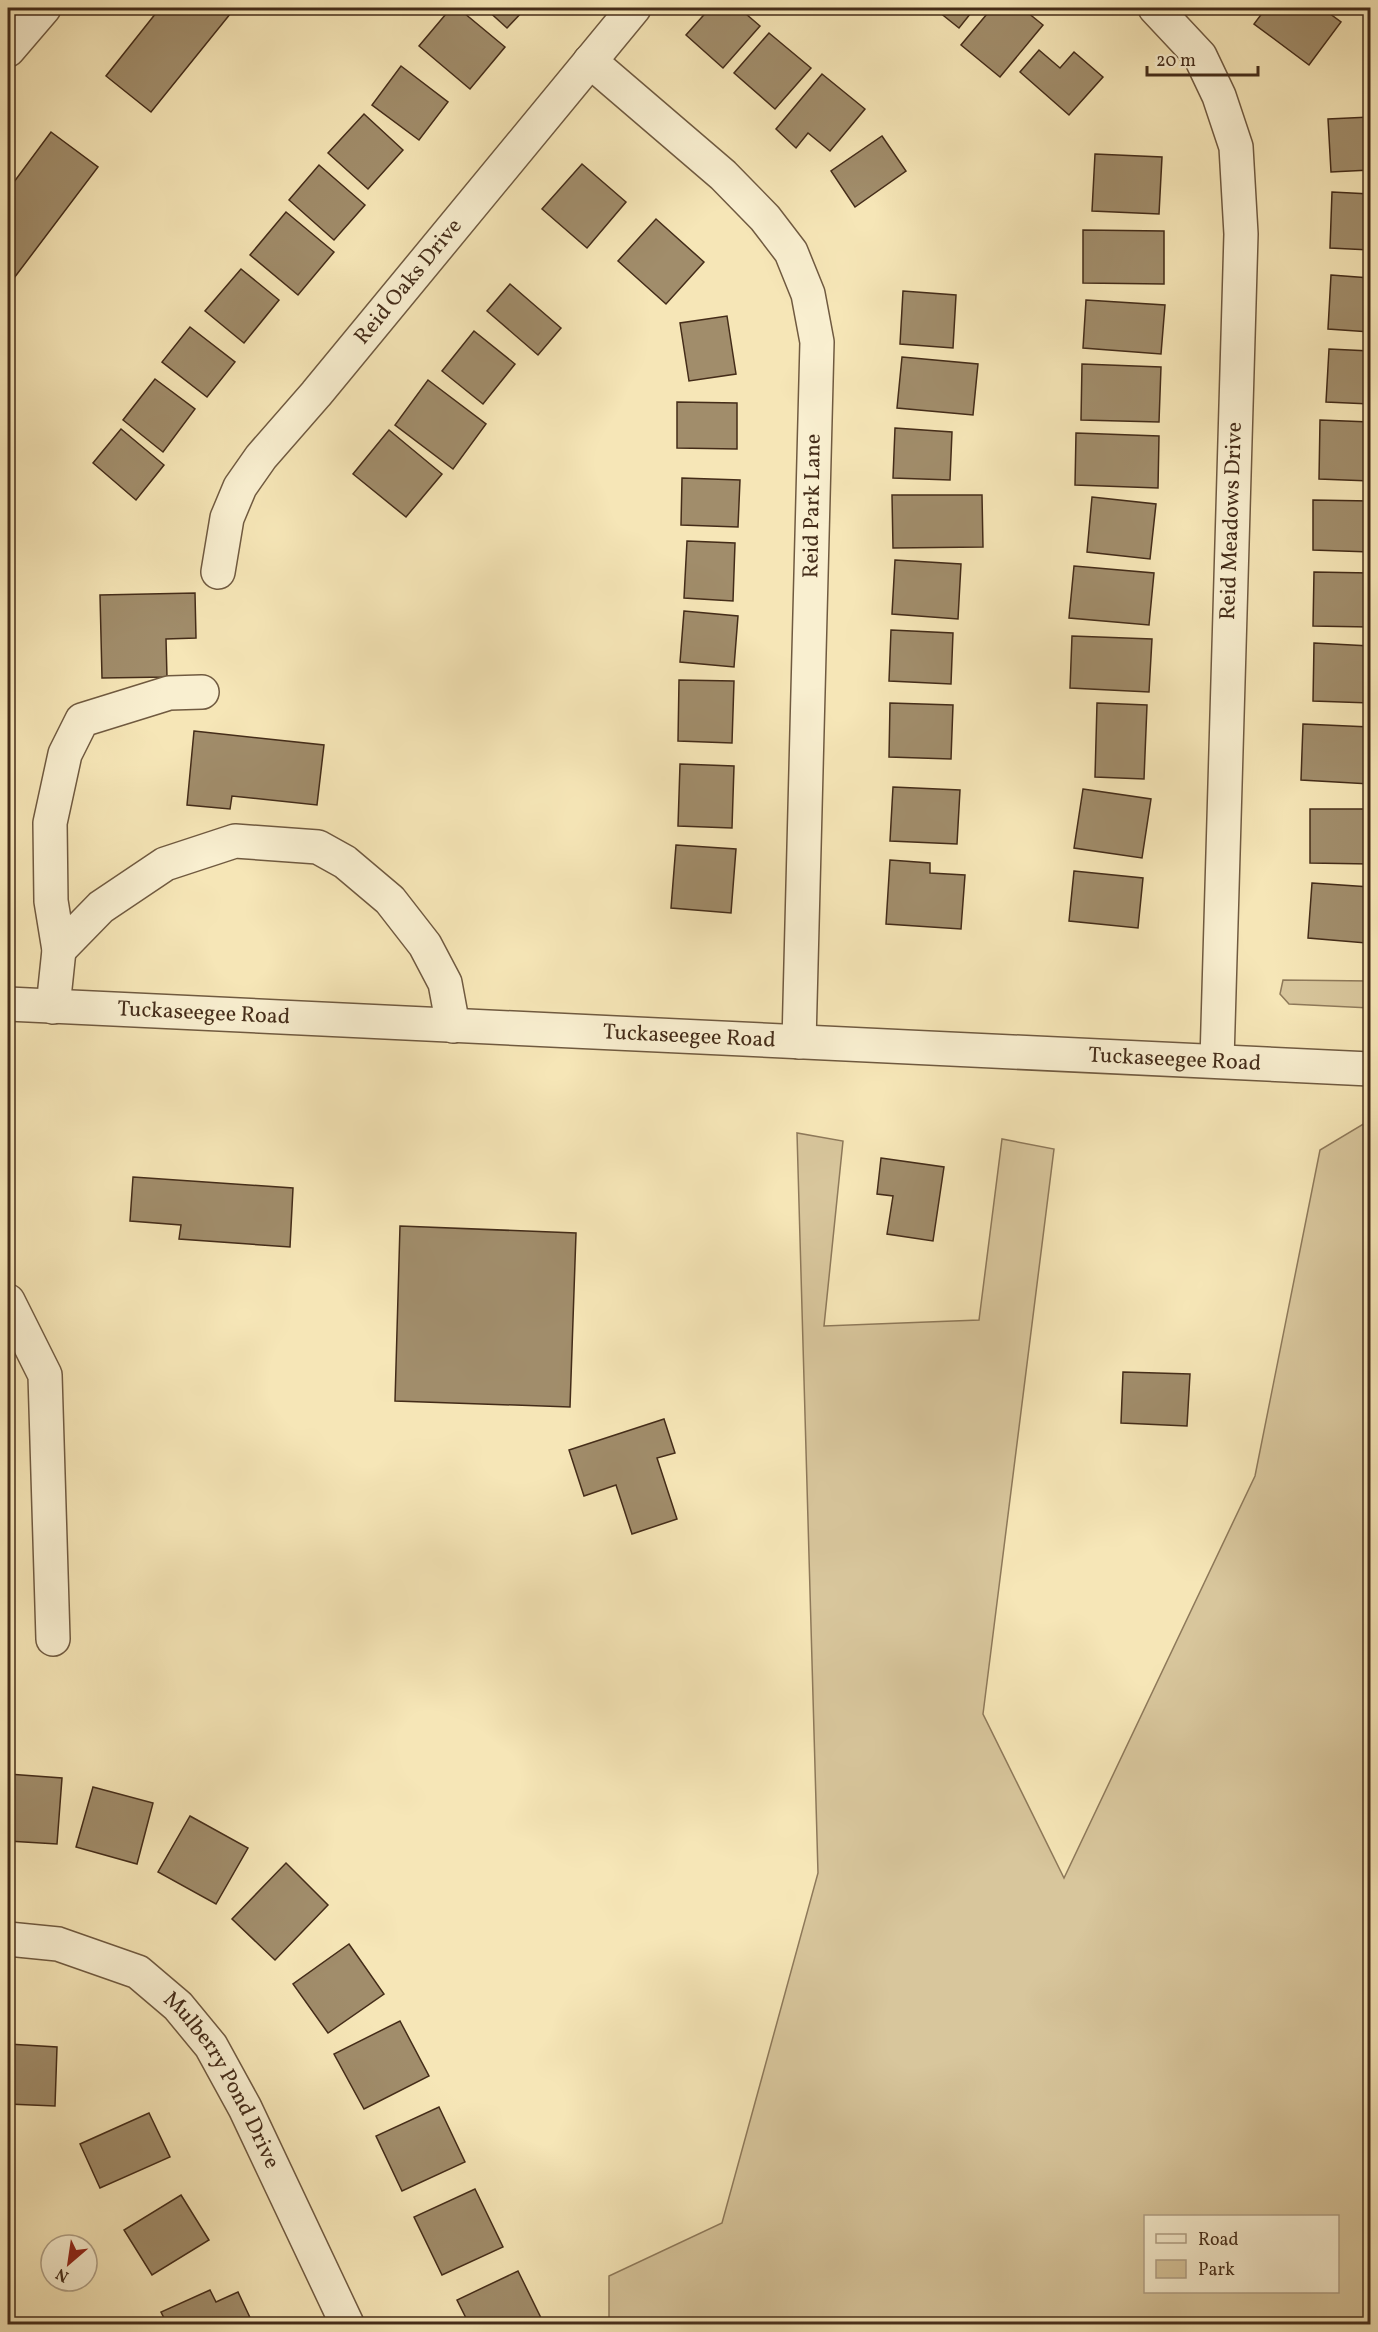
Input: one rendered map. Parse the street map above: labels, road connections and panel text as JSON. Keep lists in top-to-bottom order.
{
  "streets": {
    "street": [
      "Reid Oaks Drive",
      "Reid Park Lane",
      "Reid Meadows Drive",
      "Tuckaseegee Road",
      "Mulberry Pond Drive"
    ]
  },
  "crossings": [
    ["Reid Oaks Drive", "Reid Park Lane"],
    ["Reid Park Lane", "Tuckaseegee Road"],
    ["Reid Meadows Drive", "Tuckaseegee Road"]
  ],
  "legend": ["Road", "Park"],
  "scale_bar": "20 m",
  "north": "bottom left"
}
